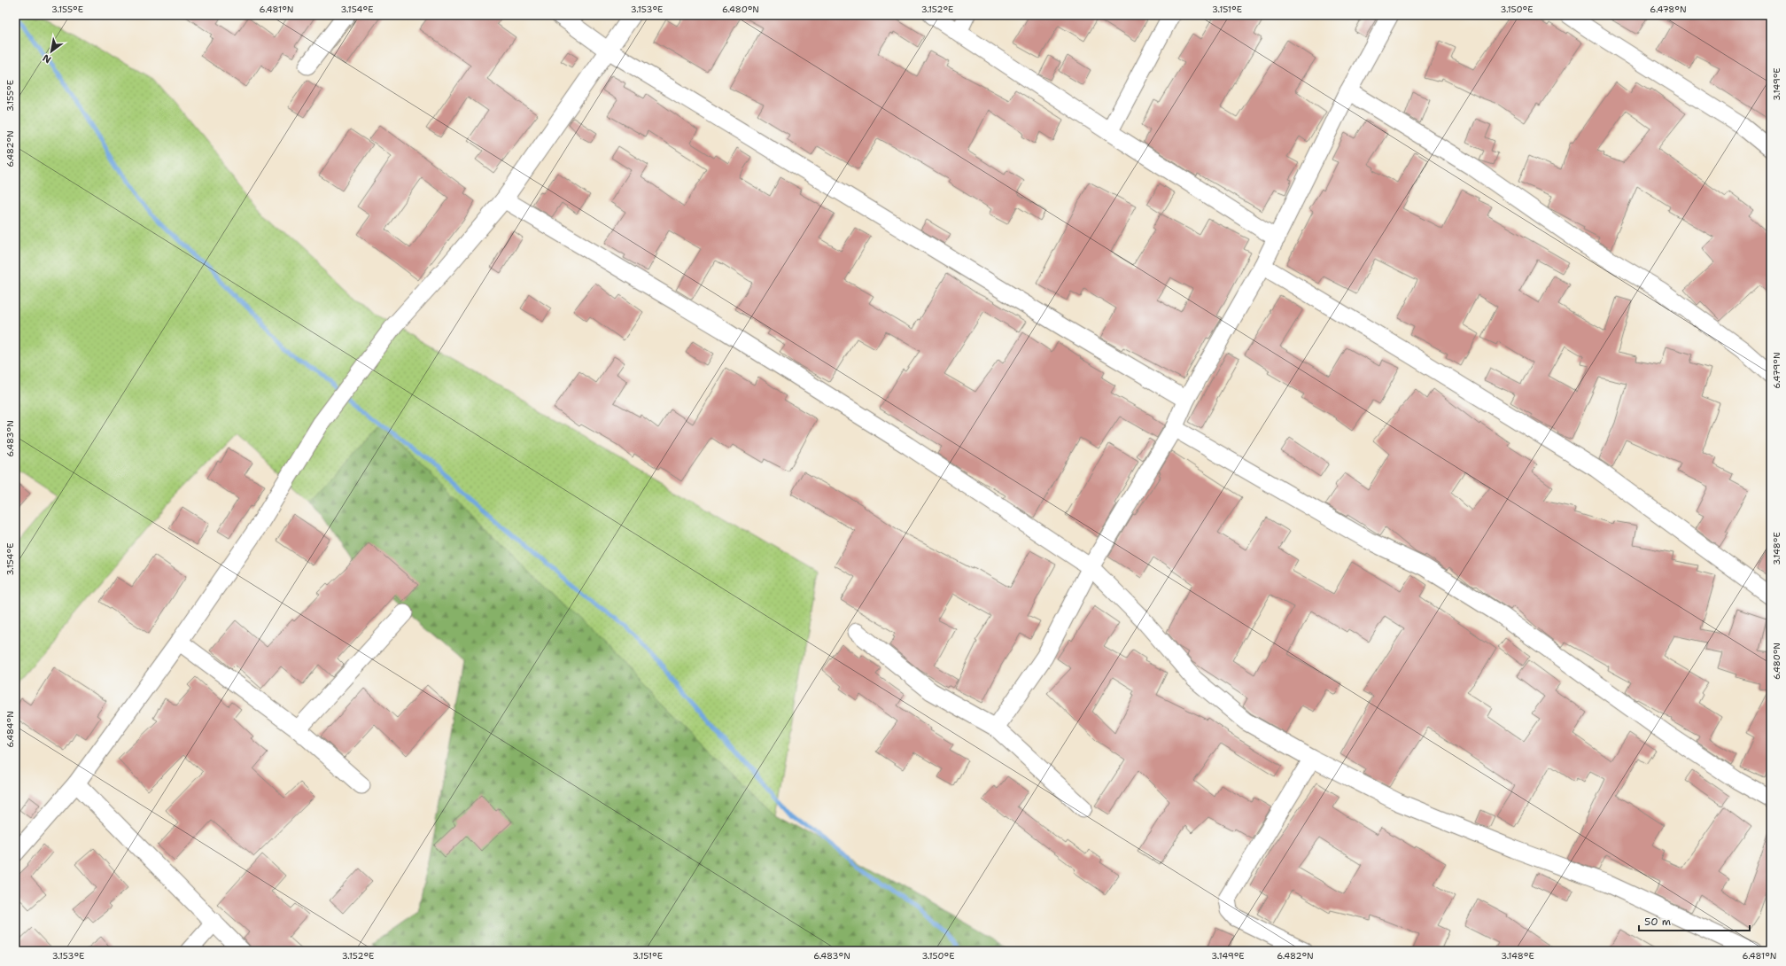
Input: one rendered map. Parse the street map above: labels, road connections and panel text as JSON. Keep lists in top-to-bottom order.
{
  "scale_bar": "50 m",
  "north": "bottom left",
  "coordinates": [
    "3.155°E",
    "6.481°N",
    "3.154°E",
    "3.153°E",
    "6.480°N",
    "3.152°E",
    "3.151°E",
    "3.150°E",
    "6.478°N",
    "3.149°E",
    "6.482°N",
    "6.479°N",
    "6.483°N",
    "3.148°E",
    "6.484°N"
  ]
}
